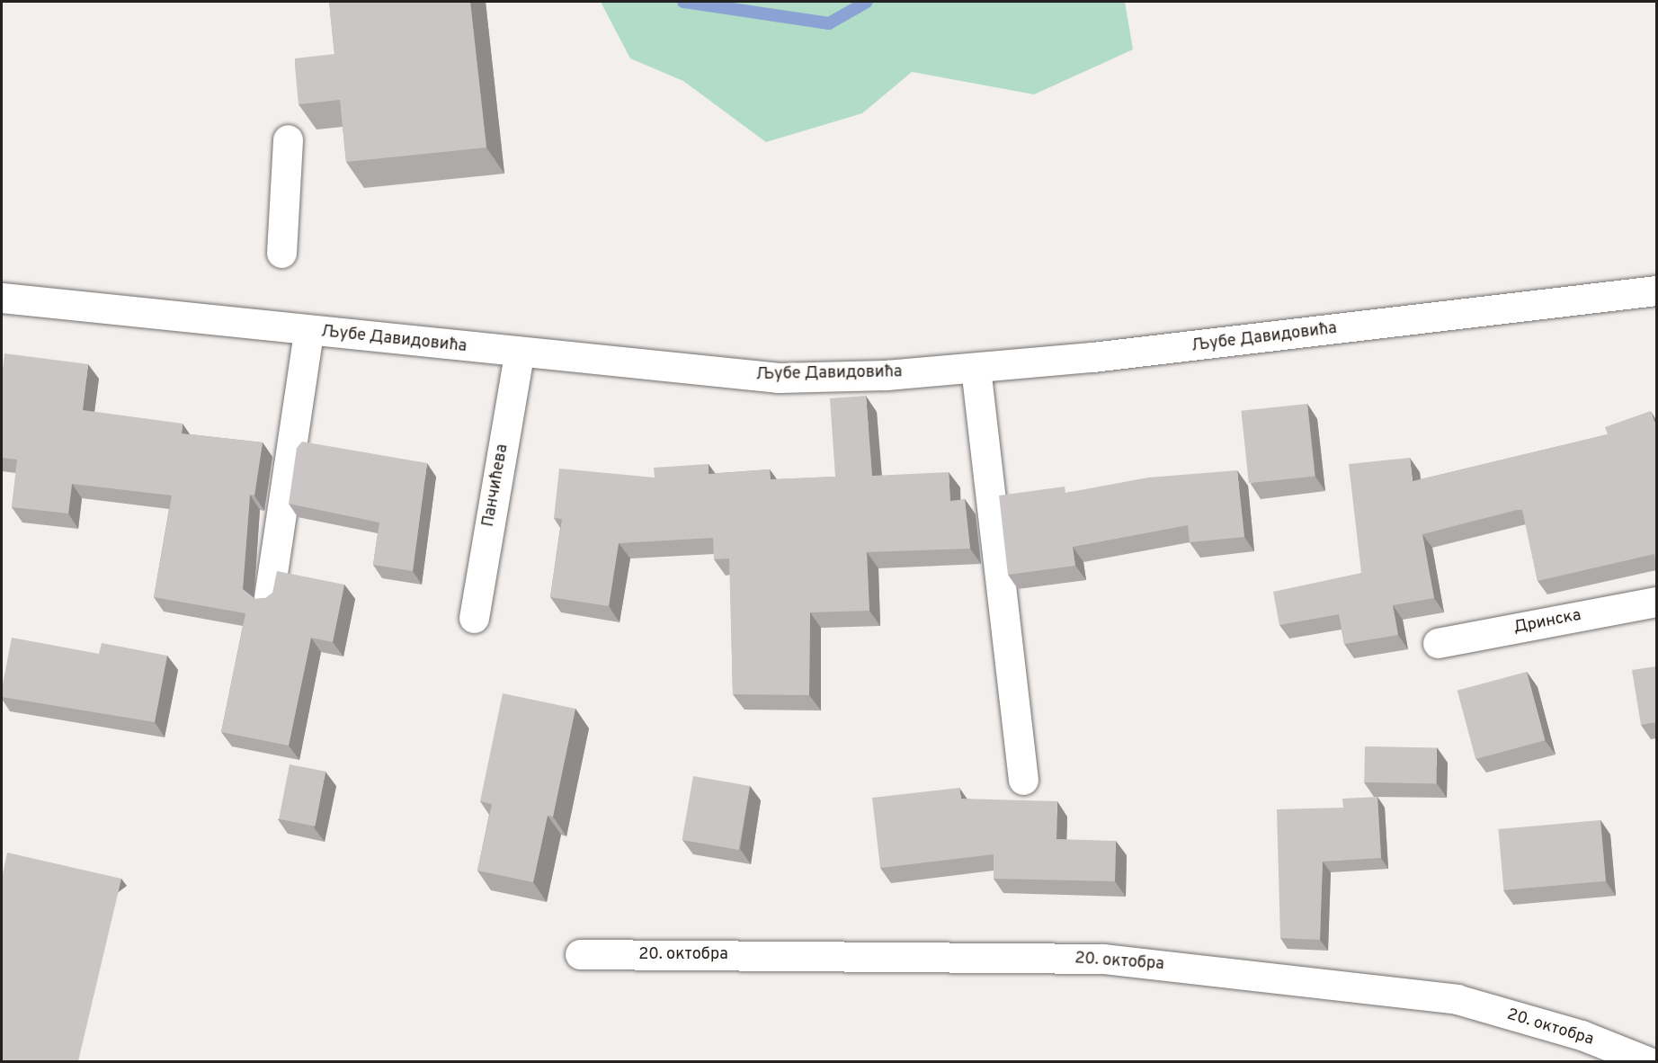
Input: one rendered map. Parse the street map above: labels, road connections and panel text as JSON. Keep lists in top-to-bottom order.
{
  "streets": {
    "main road": [
      "Љубе Давидовића",
      "Панчићева",
      "Дринска",
      "20. октобра"
    ]
  },
  "crossings": [
    ["Љубе Давидовића", "Панчићева"]
  ]
}
